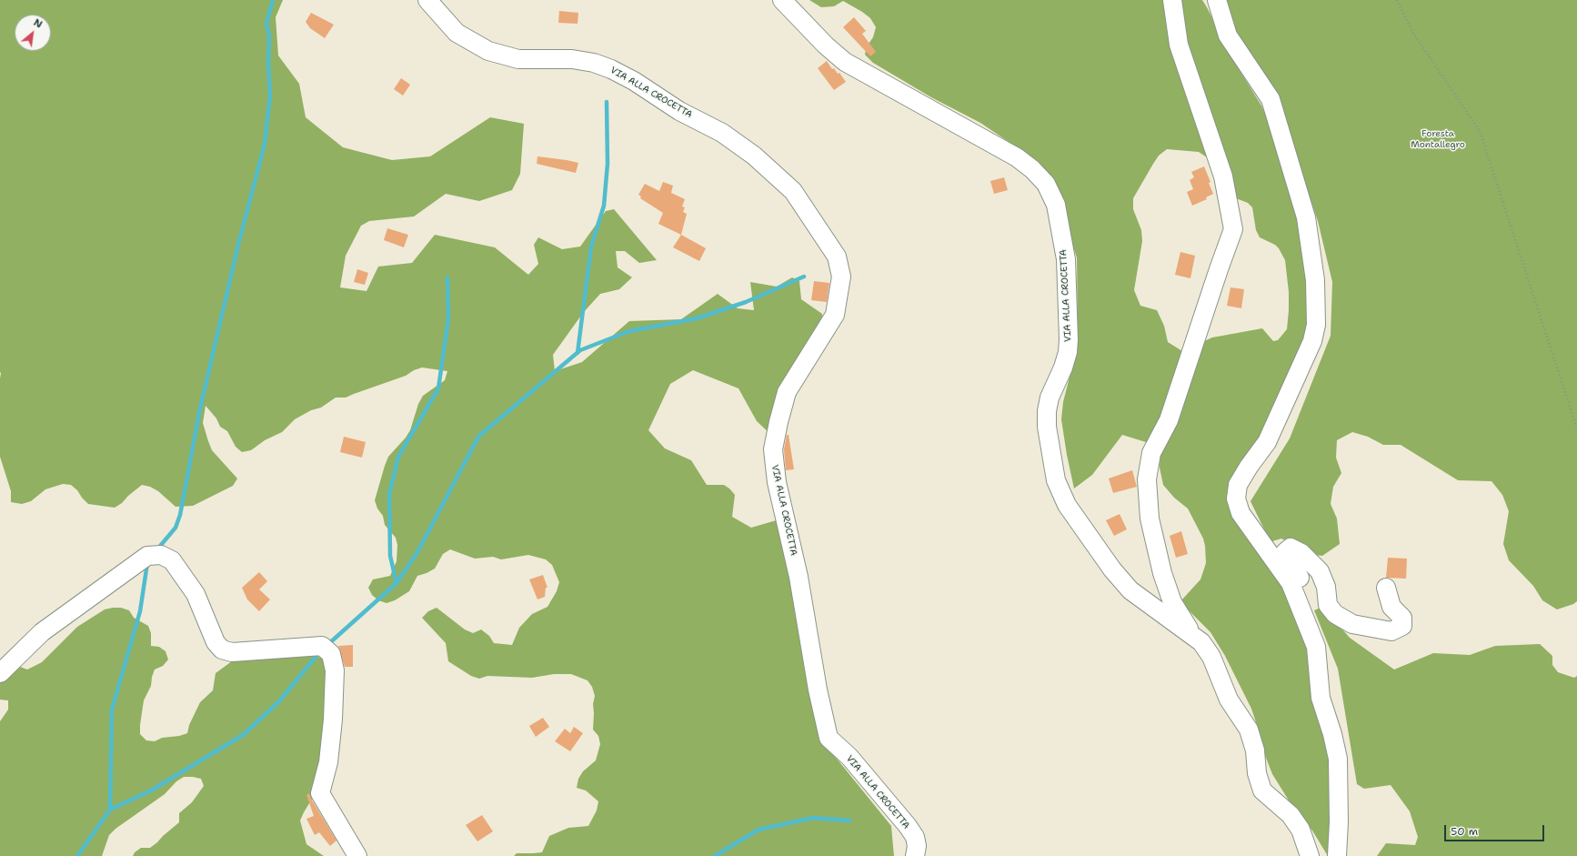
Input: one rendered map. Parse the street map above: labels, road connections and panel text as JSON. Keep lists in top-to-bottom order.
{
  "streets": {
    "street": ["VIA ALLA CROCETTA"]
  },
  "parks": ["Foresta Montallegro"],
  "scale_bar": "50 m",
  "north": "top right"
}
